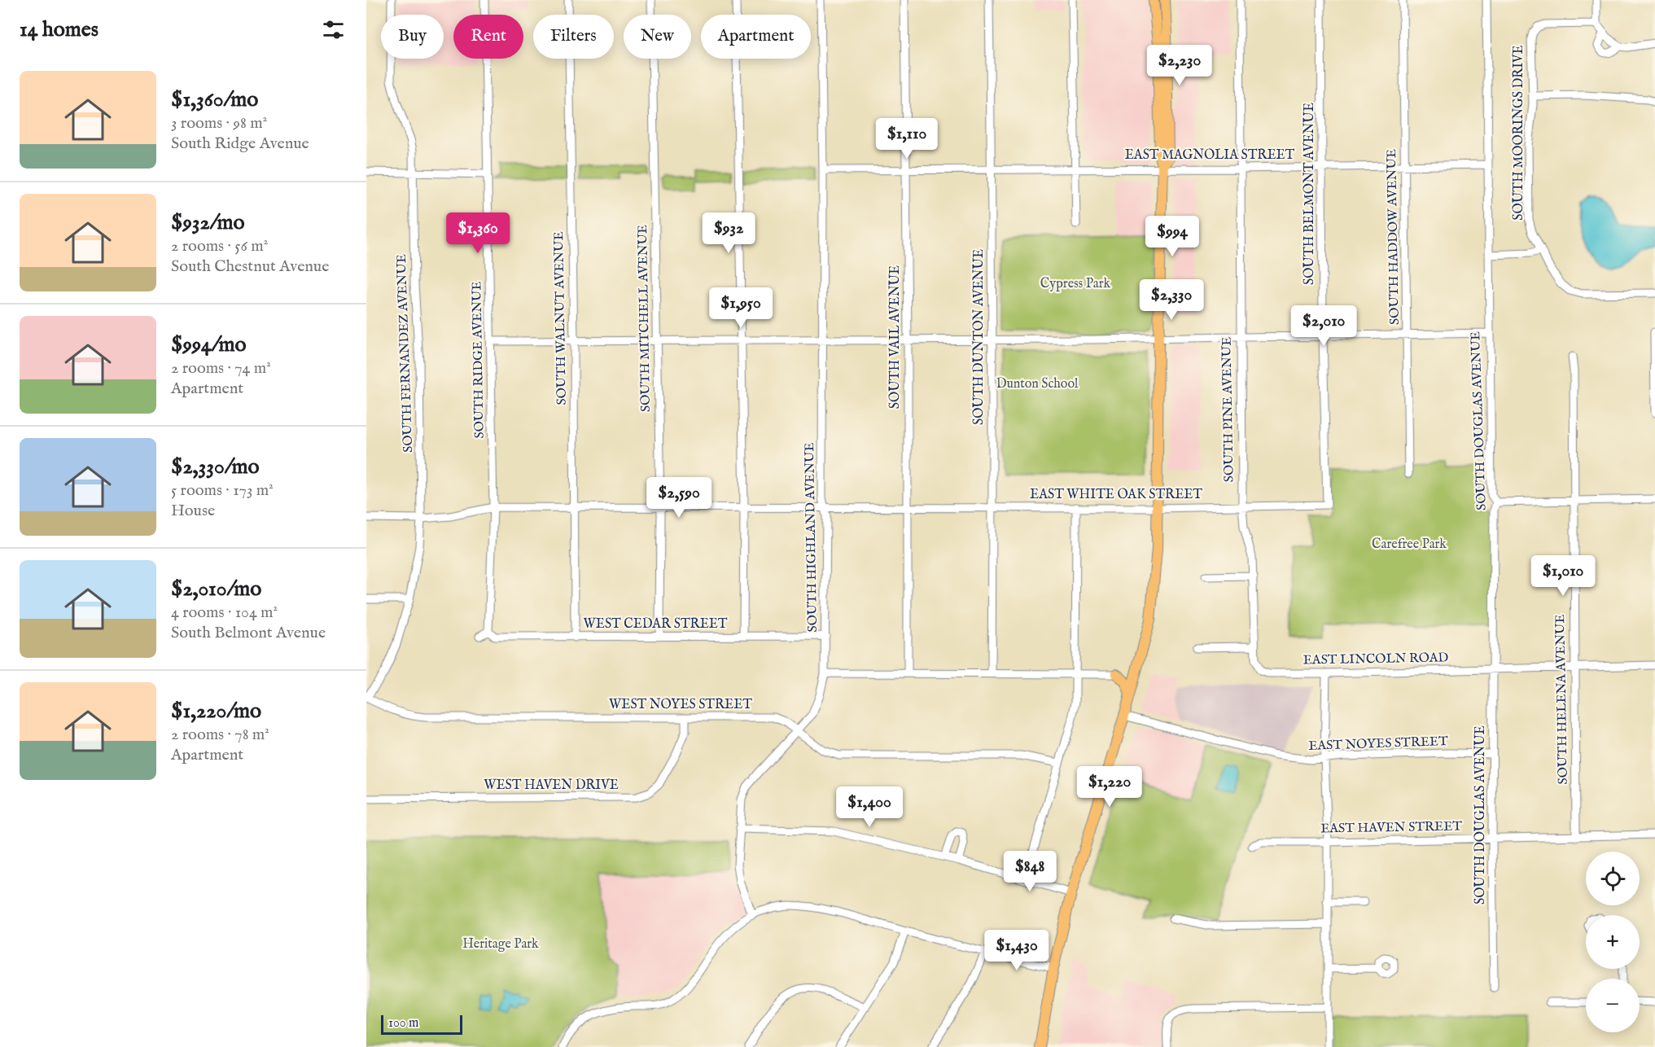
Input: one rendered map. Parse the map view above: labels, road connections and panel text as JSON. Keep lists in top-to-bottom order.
{
  "streets": {
    "street": [
      "SOUTH MOORINGS DRIVE",
      "EAST MAGNOLIA STREET",
      "SOUTH BELMONT AVENUE",
      "SOUTH HADDOW AVENUE",
      "SOUTH WALNUT AVENUE",
      "SOUTH MITCHELL AVENUE",
      "SOUTH VAIL AVENUE",
      "SOUTH DUNTON AVENUE",
      "SOUTH FERNANDEZ AVENUE",
      "SOUTH RIDGE AVENUE",
      "SOUTH PINE AVENUE",
      "SOUTH DOUGLAS AVENUE",
      "EAST WHITE OAK STREET",
      "SOUTH HIGHLAND AVENUE",
      "WEST CEDAR STREET",
      "EAST LINCOLN ROAD",
      "SOUTH HELENA AVENUE",
      "WEST NOYES STREET",
      "EAST NOYES STREET",
      "WEST HAVEN DRIVE",
      "EAST HAVEN STREET"
    ]
  },
  "crossings": [
    ["EAST MAGNOLIA STREET", "SOUTH BELMONT AVENUE"],
    ["EAST MAGNOLIA STREET", "SOUTH HADDOW AVENUE"],
    ["EAST MAGNOLIA STREET", "SOUTH VAIL AVENUE"],
    ["EAST MAGNOLIA STREET", "SOUTH DUNTON AVENUE"],
    ["EAST MAGNOLIA STREET", "SOUTH PINE AVENUE"],
    ["EAST MAGNOLIA STREET", "SOUTH DOUGLAS AVENUE"],
    ["EAST MAGNOLIA STREET", "SOUTH HIGHLAND AVENUE"],
    ["SOUTH BELMONT AVENUE", "EAST WHITE OAK STREET"],
    ["SOUTH WALNUT AVENUE", "EAST WHITE OAK STREET"],
    ["SOUTH WALNUT AVENUE", "WEST CEDAR STREET"],
    ["SOUTH MITCHELL AVENUE", "EAST WHITE OAK STREET"],
    ["SOUTH MITCHELL AVENUE", "WEST CEDAR STREET"],
    ["SOUTH VAIL AVENUE", "EAST WHITE OAK STREET"],
    ["SOUTH DUNTON AVENUE", "EAST WHITE OAK STREET"],
    ["SOUTH FERNANDEZ AVENUE", "EAST WHITE OAK STREET"],
    ["SOUTH FERNANDEZ AVENUE", "WEST NOYES STREET"],
    ["SOUTH RIDGE AVENUE", "EAST WHITE OAK STREET"],
    ["SOUTH RIDGE AVENUE", "WEST CEDAR STREET"],
    ["SOUTH PINE AVENUE", "EAST WHITE OAK STREET"],
    ["SOUTH PINE AVENUE", "EAST LINCOLN ROAD"],
    ["SOUTH DOUGLAS AVENUE", "EAST LINCOLN ROAD"],
    ["SOUTH DOUGLAS AVENUE", "EAST NOYES STREET"],
    ["SOUTH DOUGLAS AVENUE", "EAST HAVEN STREET"],
    ["EAST WHITE OAK STREET", "SOUTH HIGHLAND AVENUE"],
    ["SOUTH HIGHLAND AVENUE", "WEST CEDAR STREET"],
    ["SOUTH HIGHLAND AVENUE", "WEST NOYES STREET"],
    ["EAST LINCOLN ROAD", "SOUTH HELENA AVENUE"],
    ["SOUTH HELENA AVENUE", "EAST HAVEN STREET"],
    ["WEST NOYES STREET", "WEST HAVEN DRIVE"]
  ],
  "parks": [
    "Cypress Park",
    "Dunton School",
    "Carefree Park",
    "Heritage Park"
  ],
  "scale_bar": "100 m",
  "page": {
    "heading": "14 homes",
    "chip": [
      "Buy",
      "Rent",
      "Filters",
      "New",
      "Apartment"
    ],
    "price": [
      "$2,230",
      "$1,110",
      "$1,360",
      "$932",
      "$994",
      "$2,330",
      "$1,950",
      "$2,010",
      "$2,590",
      "$1,010",
      "$1,220",
      "$1,400",
      "$848",
      "$1,430"
    ],
    "list": [
      {
        "name": "$1,360/mo",
        "note": "3 rooms · 98 m² · South Ridge Avenue"
      },
      {
        "name": "$932/mo",
        "note": "2 rooms · 56 m² · South Chestnut Avenue"
      },
      {
        "name": "$994/mo",
        "note": "2 rooms · 74 m² · Apartment"
      },
      {
        "name": "$2,330/mo",
        "note": "5 rooms · 173 m² · House"
      },
      {
        "name": "$2,010/mo",
        "note": "4 rooms · 104 m² · South Belmont Avenue"
      },
      {
        "name": "$1,220/mo",
        "note": "2 rooms · 78 m² · Apartment"
      }
    ],
    "map_buttons": ["+", "−"],
    "scale": "100 m"
  }
}
